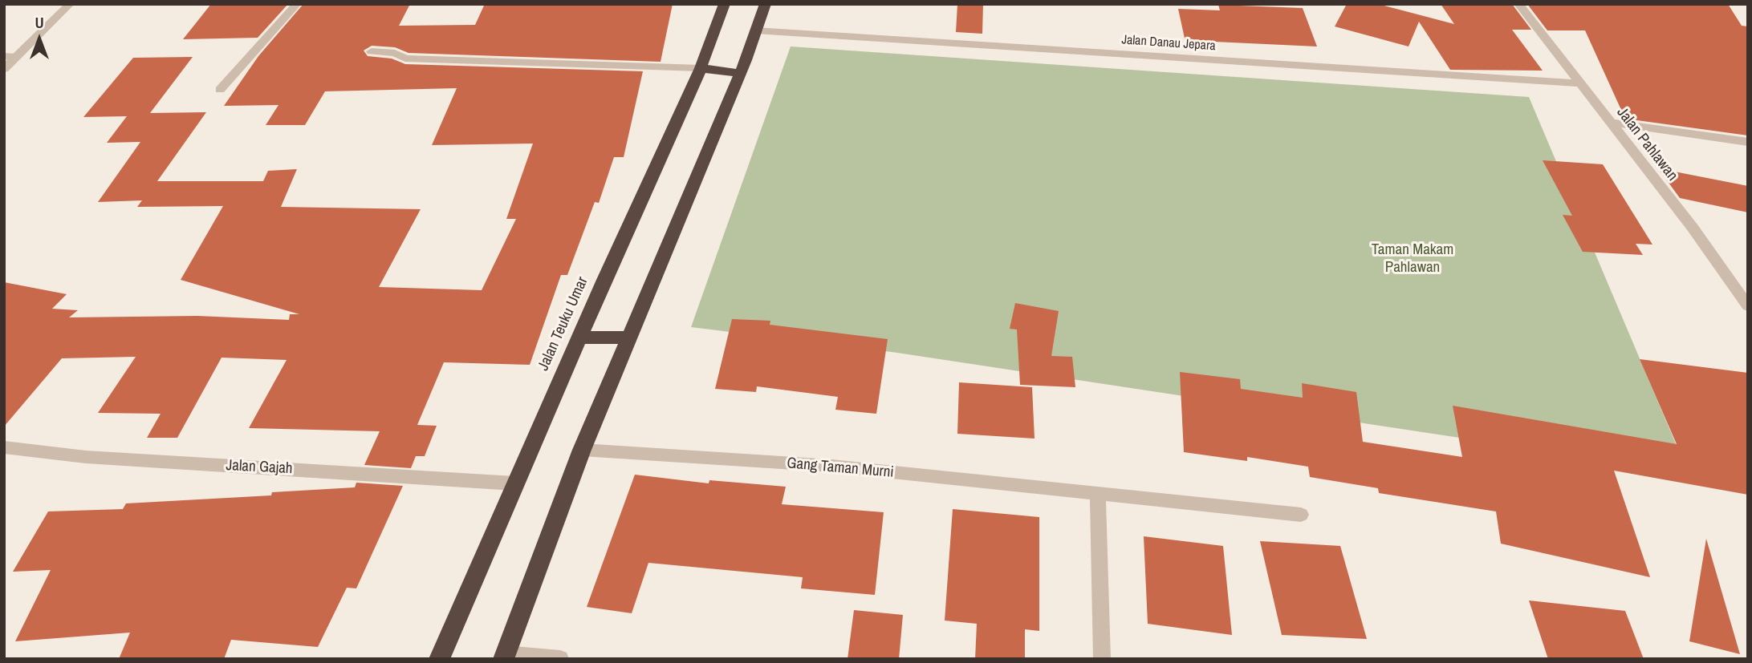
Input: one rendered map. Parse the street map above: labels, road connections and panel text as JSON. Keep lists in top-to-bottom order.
{
  "streets": {
    "highway": ["Jalan Teuku Umar"],
    "street": [
      "Jalan Danau Jepara",
      "Jalan Pahlawan",
      "Jalan Gajah",
      "Gang Taman Murni"
    ]
  },
  "crossings": [
    ["Jalan Danau Jepara", "Jalan Pahlawan"],
    ["Jalan Teuku Umar", "Jalan Gajah"]
  ],
  "parks": ["Taman Makam Pahlawan"],
  "north": "top"
}
